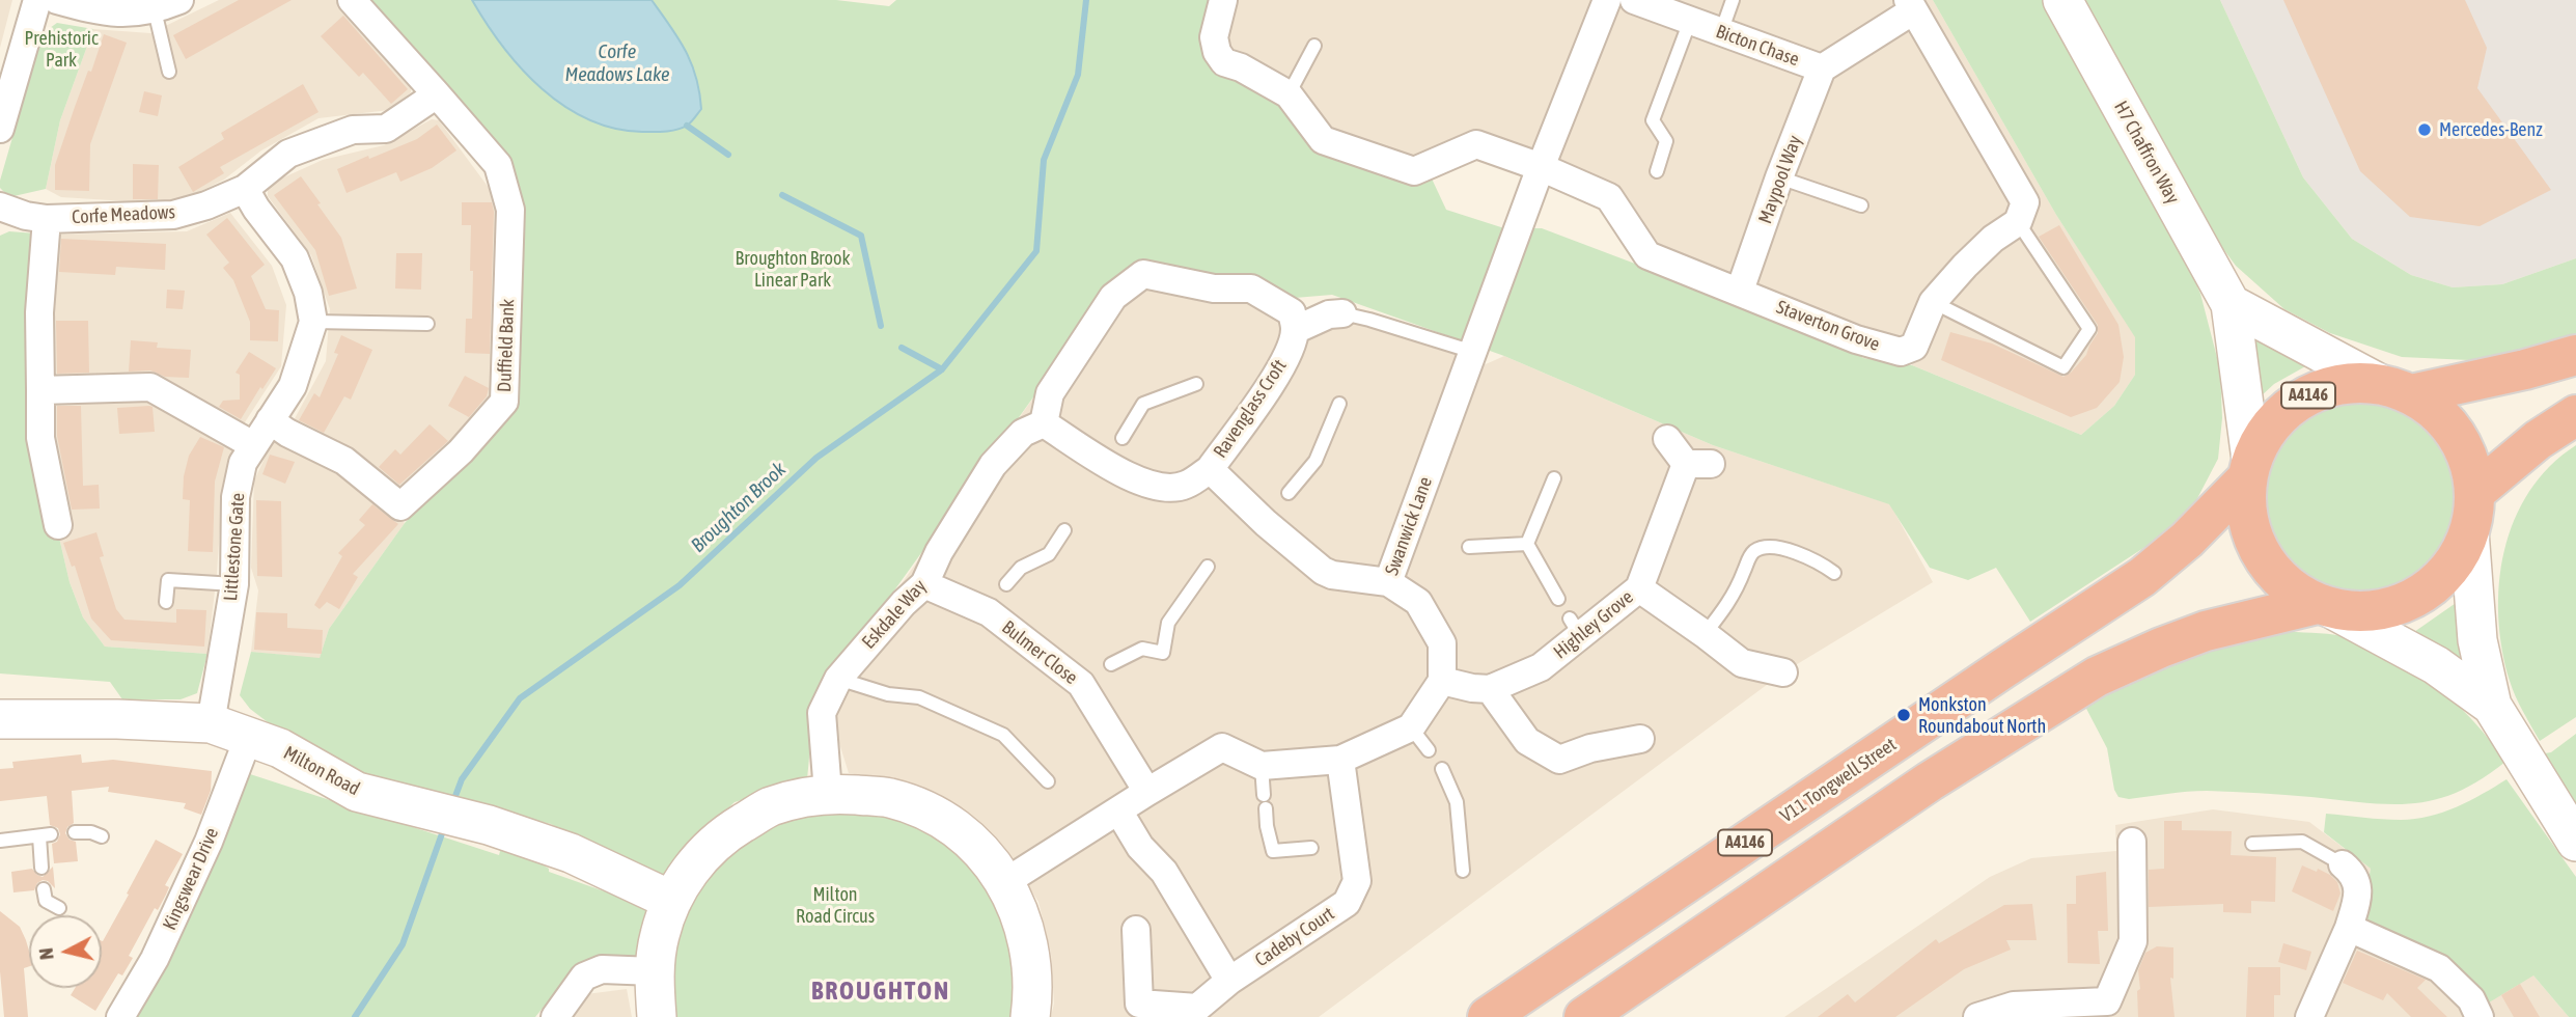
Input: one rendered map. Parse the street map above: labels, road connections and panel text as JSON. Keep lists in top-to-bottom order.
{
  "streets": {
    "highway": ["A4146", "V11 Tongwell Street"],
    "street": [
      "Bicton Chase",
      "H7 Chaffron Way",
      "Maypool Way",
      "Corfe Meadows",
      "Staverton Grove",
      "Duffield Bank",
      "Ravenglass Croft",
      "Swanwick Lane",
      "Littlestone Gate",
      "Eskdale Way",
      "Highley Grove",
      "Bulmer Close",
      "Milton Road",
      "Kingswear Drive",
      "Cadeby Court"
    ]
  },
  "crossings": [
    ["Bicton Chase", "Maypool Way"],
    ["H7 Chaffron Way", "A4146"],
    ["H7 Chaffron Way", "V11 Tongwell Street"],
    ["Maypool Way", "Staverton Grove"],
    ["Staverton Grove", "Swanwick Lane"],
    ["Duffield Bank", "Littlestone Gate"],
    ["A4146", "V11 Tongwell Street"],
    ["Ravenglass Croft", "Swanwick Lane"],
    ["Ravenglass Croft", "Eskdale Way"],
    ["Swanwick Lane", "Highley Grove"],
    ["Littlestone Gate", "Milton Road"],
    ["Eskdale Way", "Bulmer Close"],
    ["Milton Road", "Kingswear Drive"]
  ],
  "districts": ["BROUGHTON"],
  "water": ["Corfe Meadows Lake", "Broughton Brook"],
  "parks": ["Prehistoric Park", "Broughton Brook Linear Park", "Milton Road Circus"],
  "places": ["Mercedes-Benz", "Monkston Roundabout North"],
  "north": "left"
}
